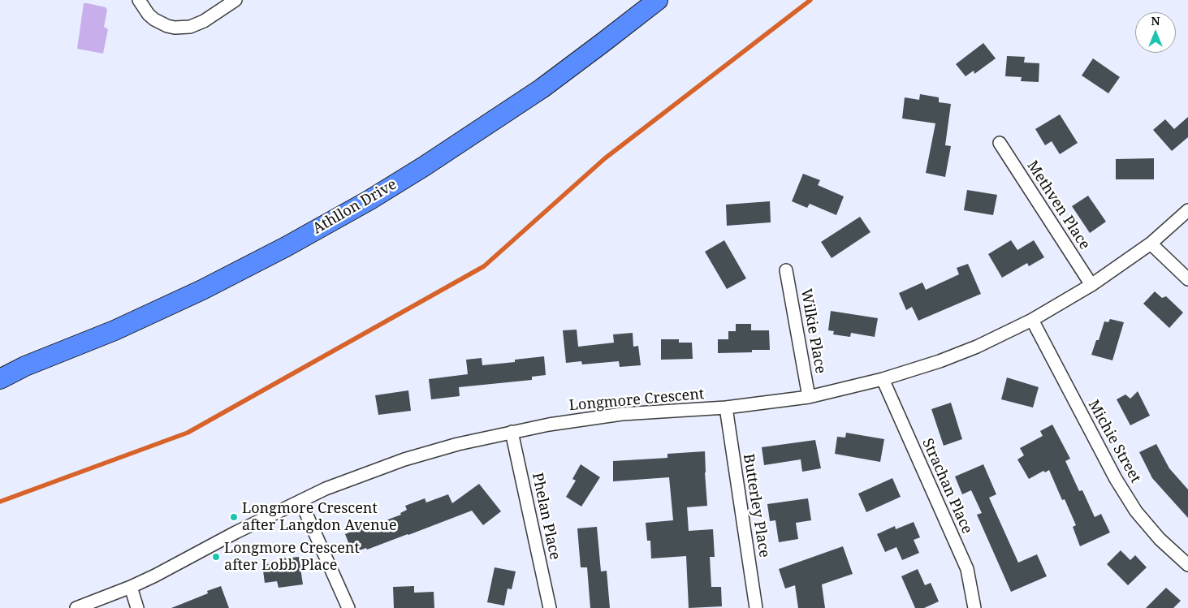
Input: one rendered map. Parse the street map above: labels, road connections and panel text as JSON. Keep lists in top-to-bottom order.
{
  "streets": {
    "main road": ["Athllon Drive"],
    "street": [
      "Methven Place",
      "Wilkie Place",
      "Longmore Crescent",
      "Michie Street",
      "Strachan Place",
      "Butterley Place",
      "Phelan Place"
    ]
  },
  "crossings": [
    ["Methven Place", "Longmore Crescent"],
    ["Wilkie Place", "Longmore Crescent"],
    ["Longmore Crescent", "Michie Street"],
    ["Longmore Crescent", "Strachan Place"],
    ["Longmore Crescent", "Butterley Place"],
    ["Longmore Crescent", "Phelan Place"]
  ],
  "places": ["Longmore Crescent after Langdon Avenue", "Longmore Crescent after Lobb Place"],
  "north": "top"
}
